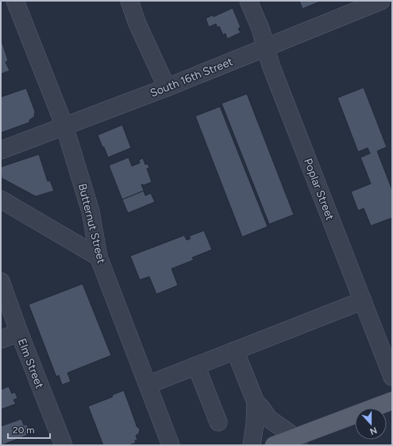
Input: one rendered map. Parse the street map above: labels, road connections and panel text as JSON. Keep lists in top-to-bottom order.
{
  "streets": {
    "street": [
      "South 16th Street",
      "Poplar Street",
      "Butternut Street",
      "Elm Street"
    ]
  },
  "crossings": [
    ["South 16th Street", "Poplar Street"],
    ["South 16th Street", "Butternut Street"]
  ],
  "scale_bar": "20 m",
  "north": "bottom"
}
